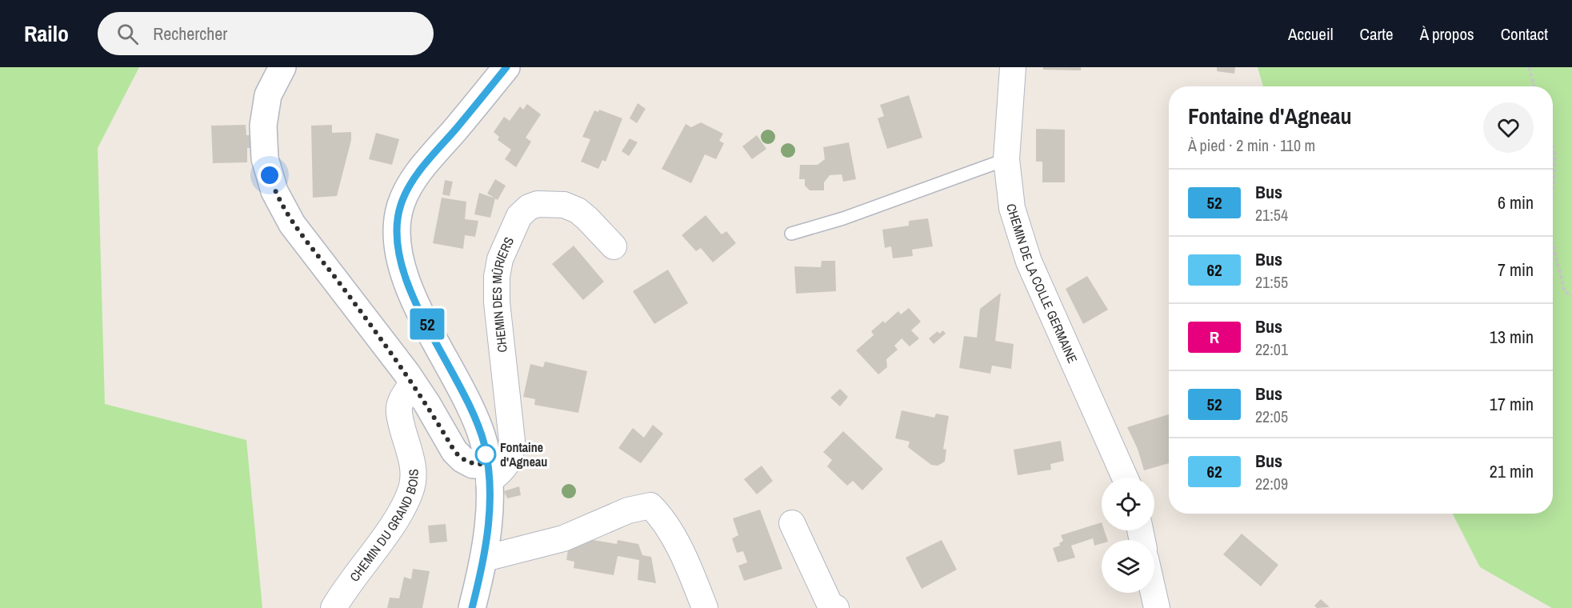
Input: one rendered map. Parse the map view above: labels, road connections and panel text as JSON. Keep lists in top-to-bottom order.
{
  "streets": {
    "street": ["CHEMIN DE LA COLLE GERMAINE", "CHEMIN DES MÛRIERS", "CHEMIN DU GRAND BOIS"]
  },
  "places": ["Fontaine d'Agneau"],
  "lines": ["bus line 52"],
  "page": {
    "header": "Railo",
    "search": "Rechercher",
    "nav": [
      "Accueil",
      "Carte",
      "À propos",
      "Contact"
    ],
    "on_map": "52",
    "heading": ["Fontaine d'Agneau", "À pied · 2 min · 110 m"],
    "list": [
      {
        "mark": "52",
        "name": "Bus",
        "note": "21:54",
        "value": "6 min"
      },
      {
        "mark": "62",
        "name": "Bus",
        "note": "21:55",
        "value": "7 min"
      },
      {
        "mark": "R",
        "name": "Bus",
        "note": "22:01",
        "value": "13 min"
      },
      {
        "mark": "52",
        "name": "Bus",
        "note": "22:05",
        "value": "17 min"
      },
      {
        "mark": "62",
        "name": "Bus",
        "note": "22:09",
        "value": "21 min"
      }
    ]
  }
}
